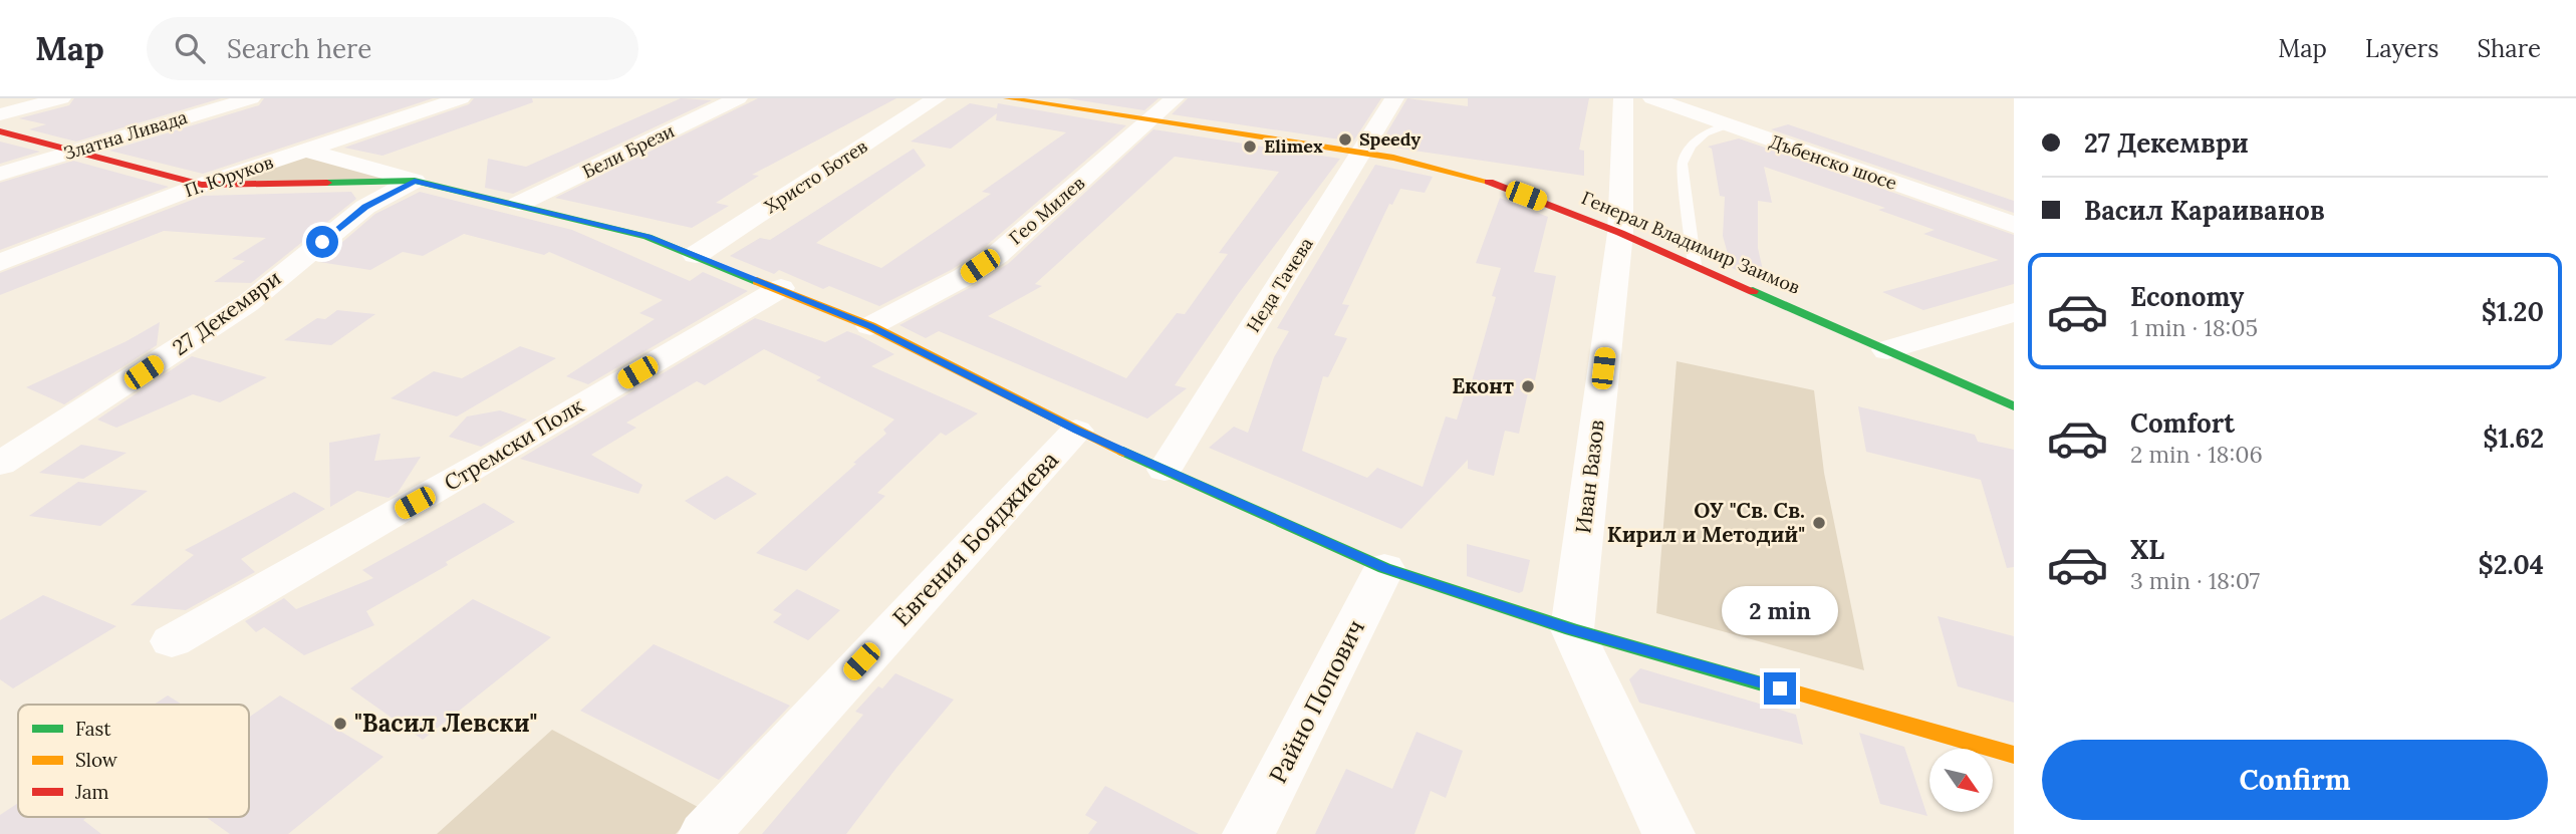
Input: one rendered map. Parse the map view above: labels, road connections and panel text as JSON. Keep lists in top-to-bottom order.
{
  "streets": {
    "street": [
      "Златна Ливада",
      "Бели Брези",
      "Дъбенско шосе",
      "П. Юруков",
      "Христо Ботев",
      "Гео Милев",
      "Генерал Владимир Заимов",
      "Неда Тачева",
      "27 Декември",
      "Стремски Полк",
      "Иван Вазов",
      "Евгения Бояджиева",
      "Райно Попович"
    ]
  },
  "crossings": [
    ["Гео Милев", "Генерал Владимир Заимов"],
    ["Генерал Владимир Заимов", "Неда Тачева"],
    ["Генерал Владимир Заимов", "Иван Вазов"]
  ],
  "places": [
    "Speedy",
    "Elimex",
    "Еконт",
    "ОУ \"Св. Св. Кирил и Методий\"",
    "\"Васил Левски\""
  ],
  "legend": ["Fast", "Slow", "Jam"],
  "north": "bottom right",
  "page": {
    "header": "Map",
    "search": "Search here",
    "nav": ["Map", "Layers", "Share"],
    "banner": ["27 Декември", "Васил Караиванов"],
    "list": [
      {
        "name": "Economy",
        "note": "1 min · 18:05",
        "value": "$1.20"
      },
      {
        "name": "Comfort",
        "note": "2 min · 18:06",
        "value": "$1.62"
      },
      {
        "name": "XL",
        "note": "3 min · 18:07",
        "value": "$2.04"
      }
    ],
    "bubble": "2 min",
    "buttons": "Confirm"
  }
}
